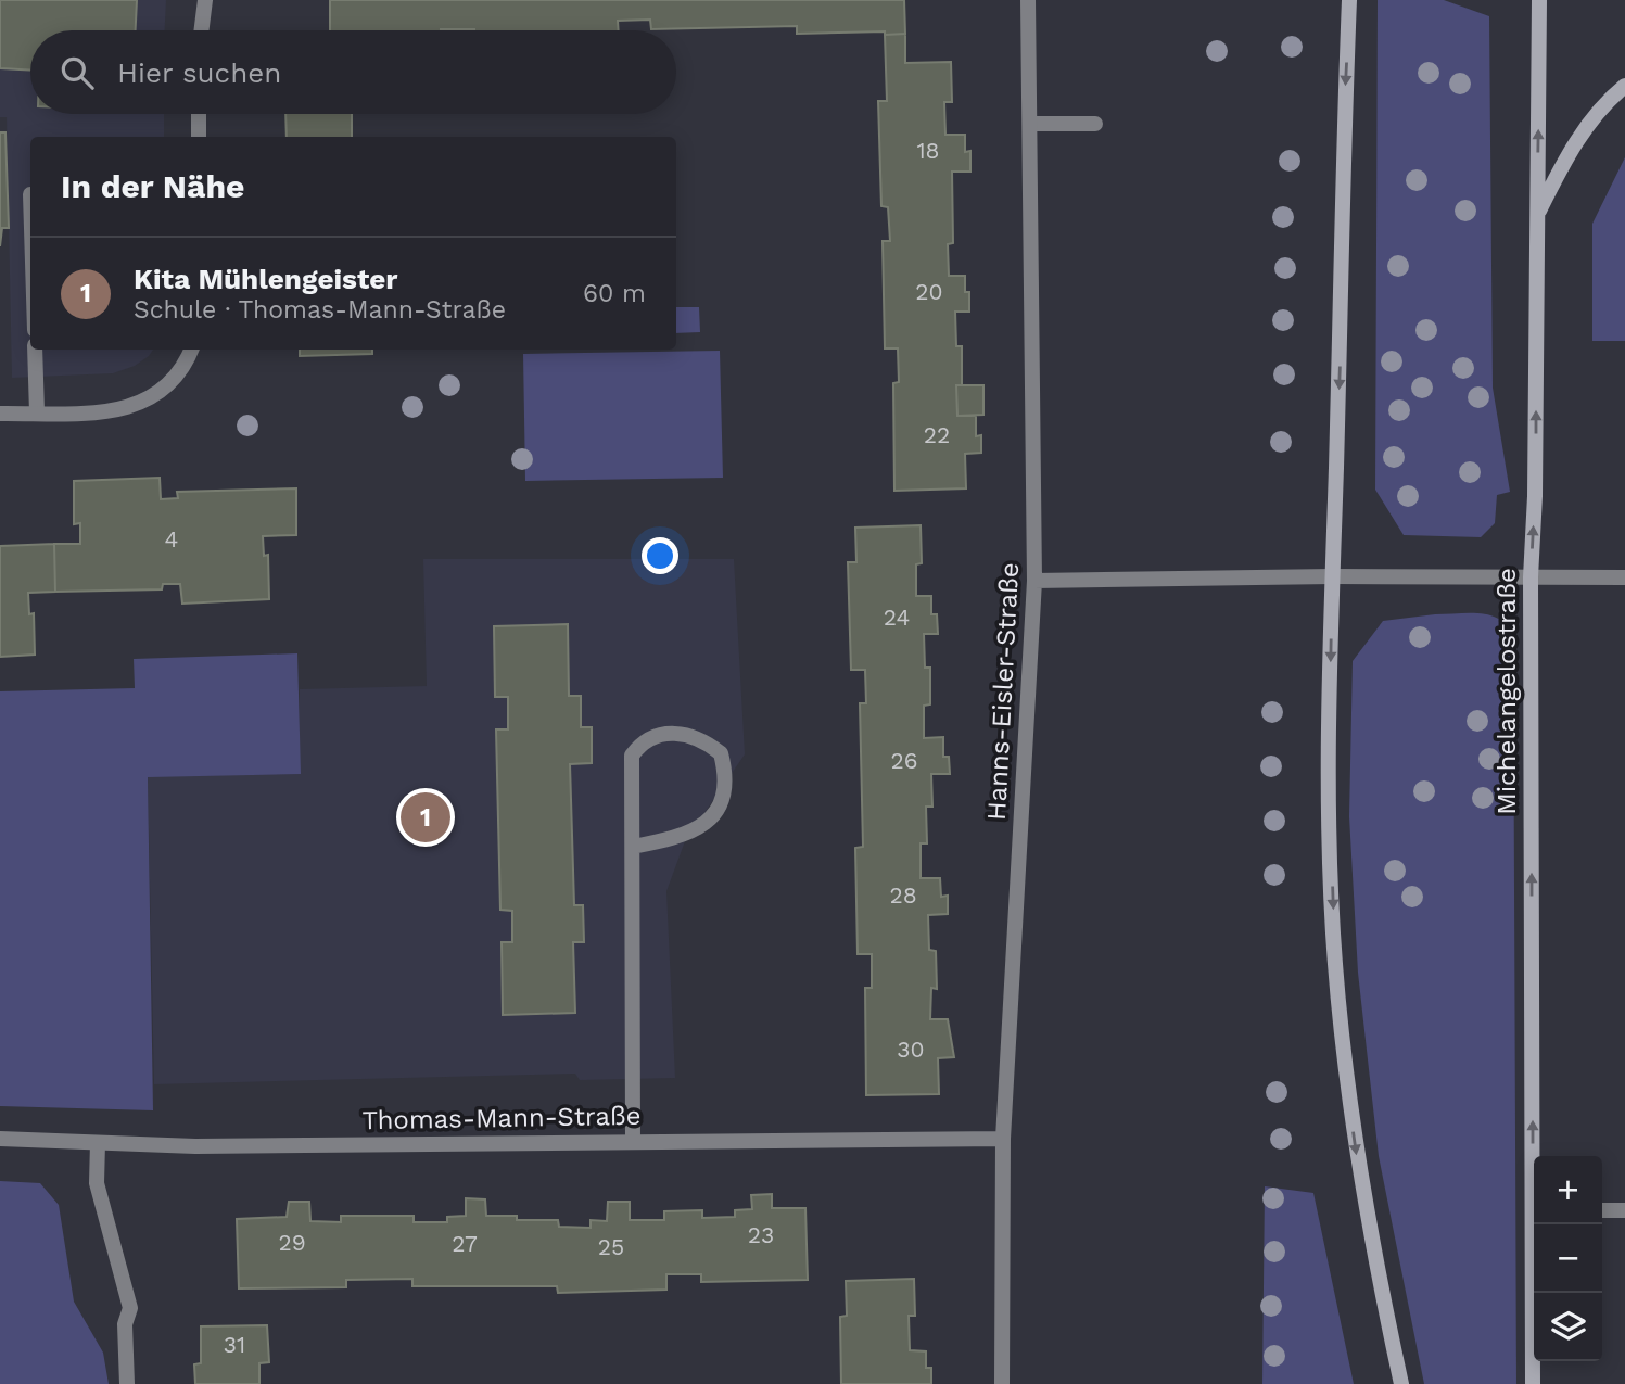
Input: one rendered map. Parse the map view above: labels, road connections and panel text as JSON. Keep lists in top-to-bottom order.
{
  "streets": {
    "main road": ["Michelangelostraße"],
    "street": ["Hanns-Eisler-Straße", "Thomas-Mann-Straße"]
  },
  "crossings": [
    ["Hanns-Eisler-Straße", "Thomas-Mann-Straße"]
  ],
  "one_way": ["Michelangelostraße"],
  "house_numbers": [
    "18",
    "20",
    "22",
    "4",
    "24",
    "26",
    "28",
    "30",
    "23",
    "29",
    "27",
    "25",
    "31"
  ],
  "page": {
    "search": "Hier suchen",
    "heading": "In der Nähe",
    "list": [
      {
        "mark": "1",
        "name": "Kita Mühlengeister",
        "note": "Schule · Thomas-Mann-Straße",
        "value": "60 m"
      }
    ],
    "pins": "1",
    "map_buttons": ["+", "−"]
  }
}
